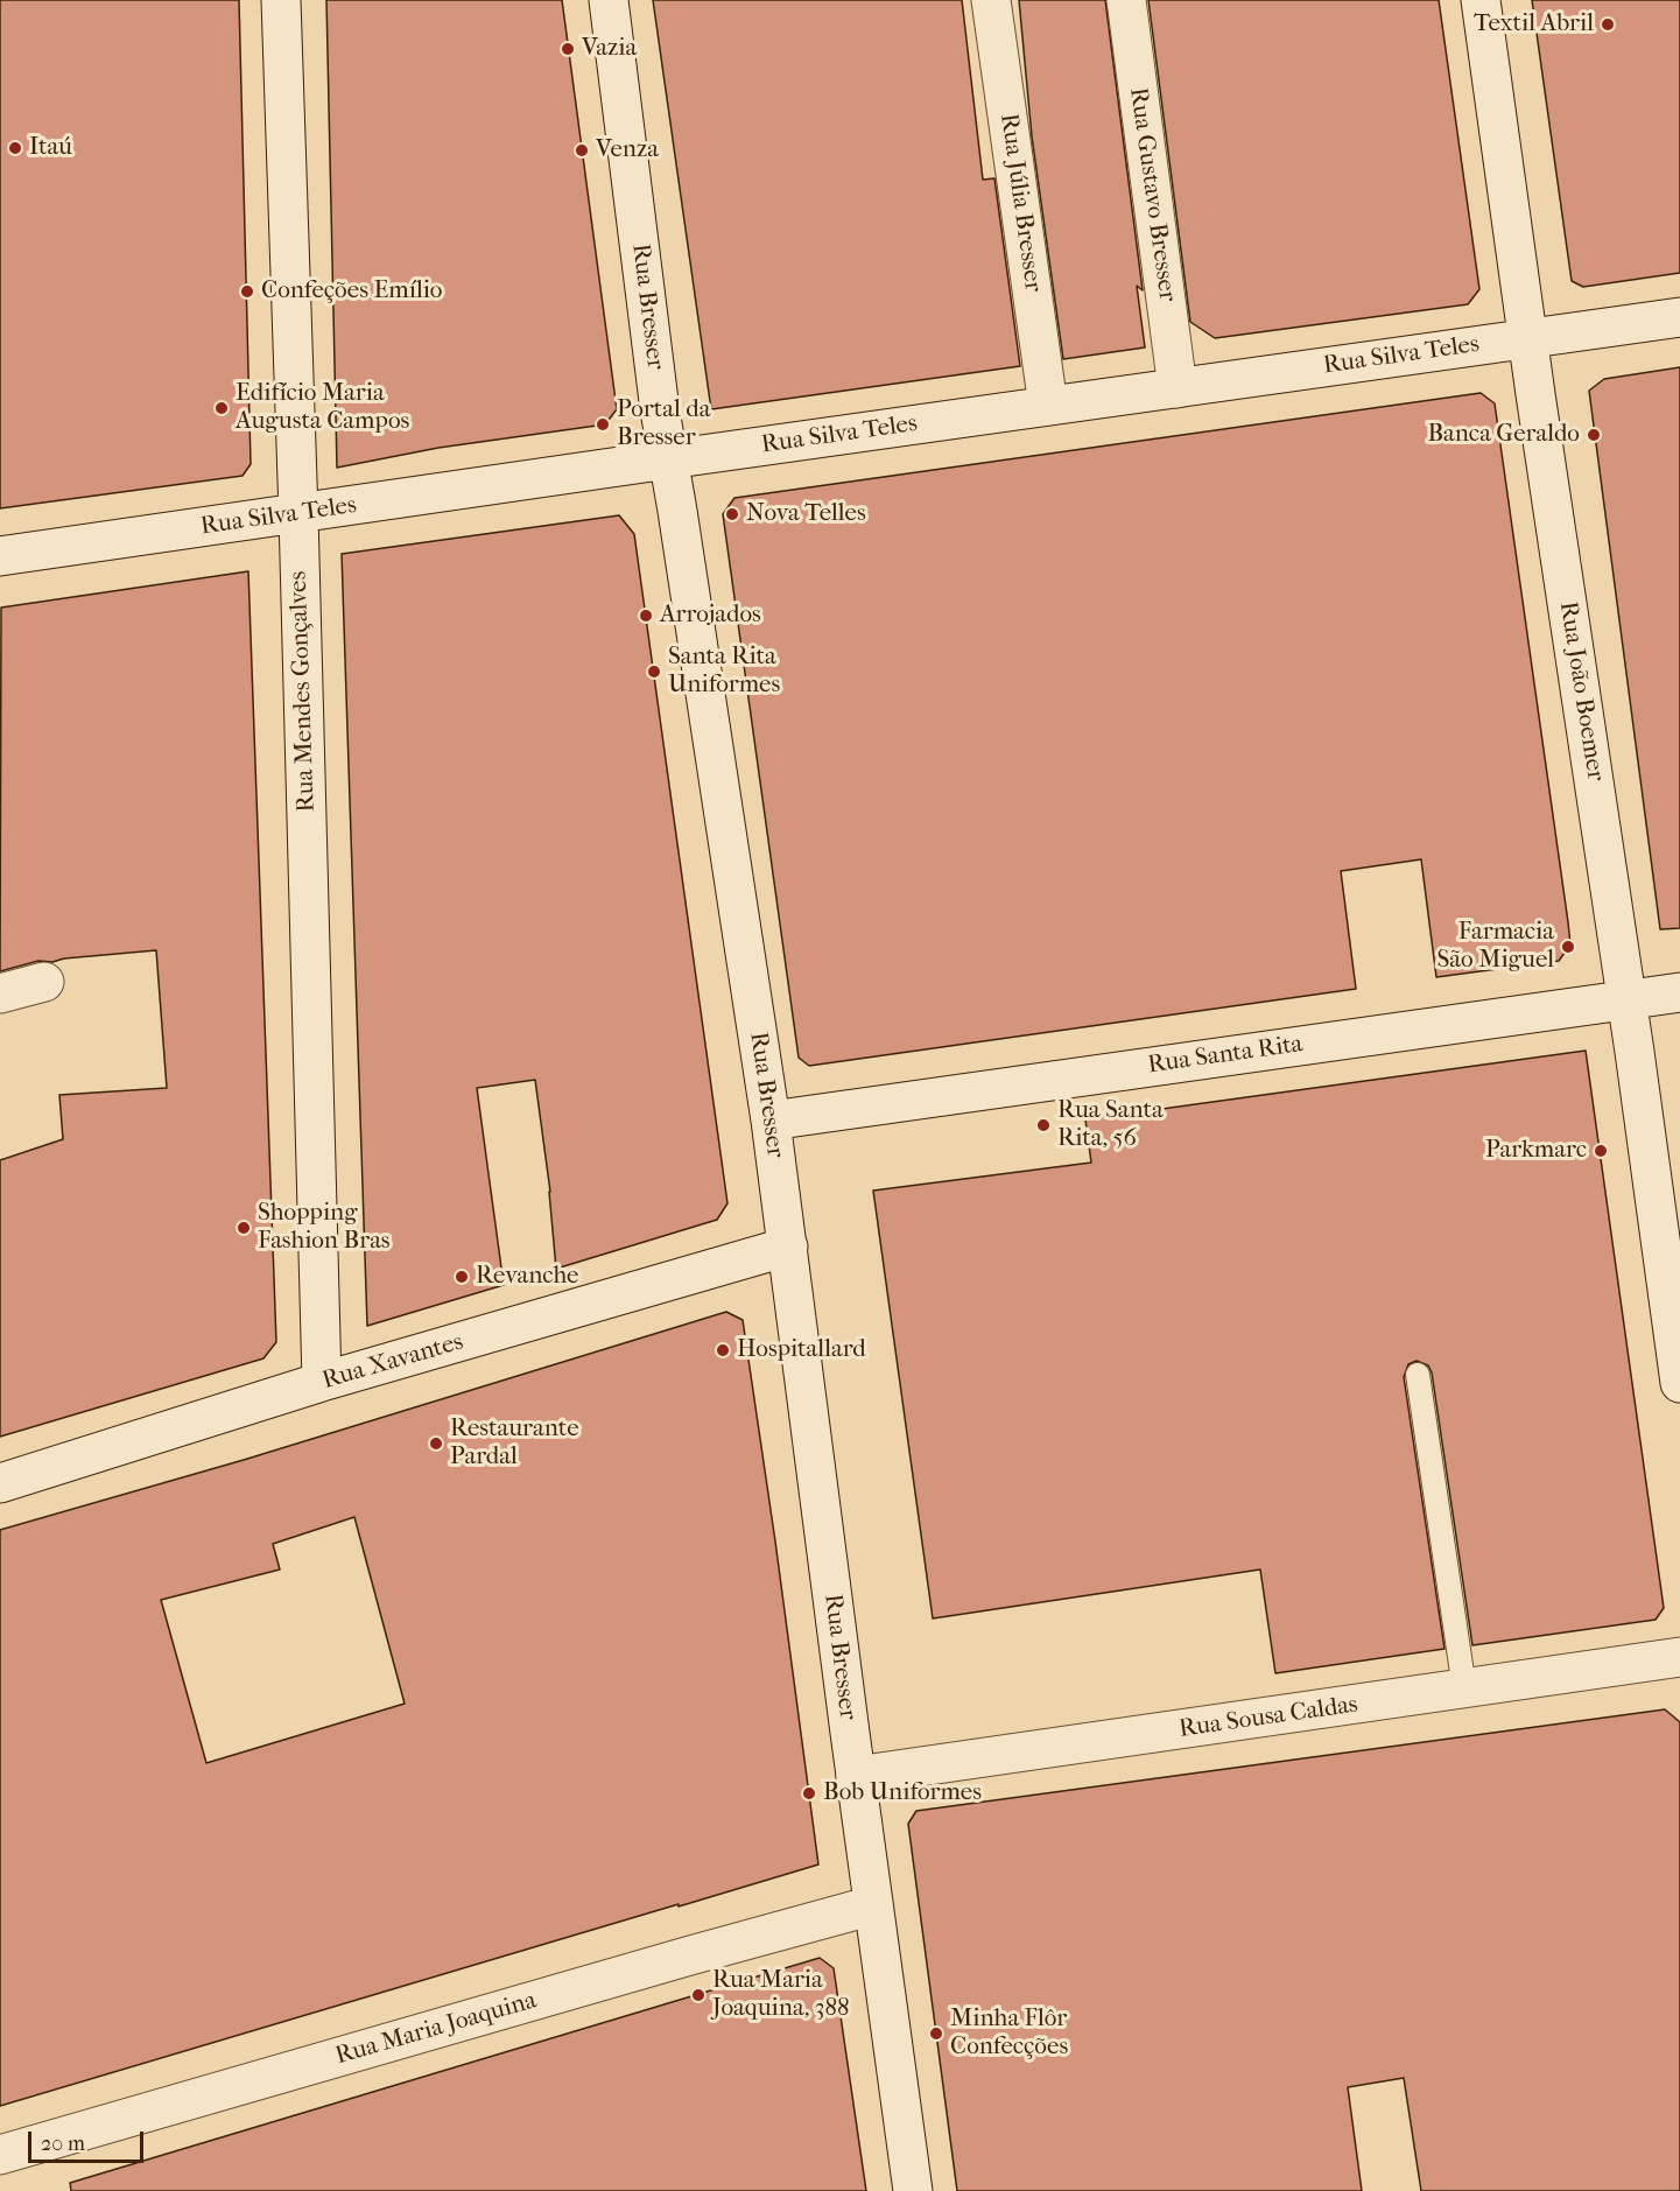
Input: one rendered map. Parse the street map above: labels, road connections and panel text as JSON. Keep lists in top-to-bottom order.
{
  "streets": {
    "main road": [
      "Rua Gustavo Bresser",
      "Rua Júlia Bresser",
      "Rua Bresser",
      "Rua Silva Teles",
      "Rua Mendes Gonçalves",
      "Rua João Boemer",
      "Rua Santa Rita",
      "Rua Xavantes",
      "Rua Sousa Caldas",
      "Rua Maria Joaquina"
    ]
  },
  "crossings": [
    ["Rua Gustavo Bresser", "Rua Silva Teles"],
    ["Rua Júlia Bresser", "Rua Silva Teles"],
    ["Rua Bresser", "Rua Silva Teles"],
    ["Rua Bresser", "Rua Santa Rita"],
    ["Rua Bresser", "Rua Xavantes"],
    ["Rua Bresser", "Rua Sousa Caldas"],
    ["Rua Bresser", "Rua Maria Joaquina"],
    ["Rua Silva Teles", "Rua Mendes Gonçalves"],
    ["Rua Silva Teles", "Rua João Boemer"],
    ["Rua Mendes Gonçalves", "Rua Xavantes"],
    ["Rua João Boemer", "Rua Santa Rita"]
  ],
  "places": [
    "Textil Abril",
    "Vazia",
    "Itaú",
    "Venza",
    "Confeções Emílio",
    "Edifício Maria Augusta Campos",
    "Portal da Bresser",
    "Banca Geraldo",
    "Nova Telles",
    "Arrojados",
    "Santa Rita Uniformes",
    "Farmacia São Miguel",
    "Rua Santa Rita, 56",
    "Parkmarc",
    "Shopping Fashion Bras",
    "Revanche",
    "Hospitallard",
    "Restaurante Pardal",
    "Bob Uniformes",
    "Rua Maria Joaquina, 388",
    "Minha Flôr Confecções"
  ],
  "scale_bar": "20 m"
}
